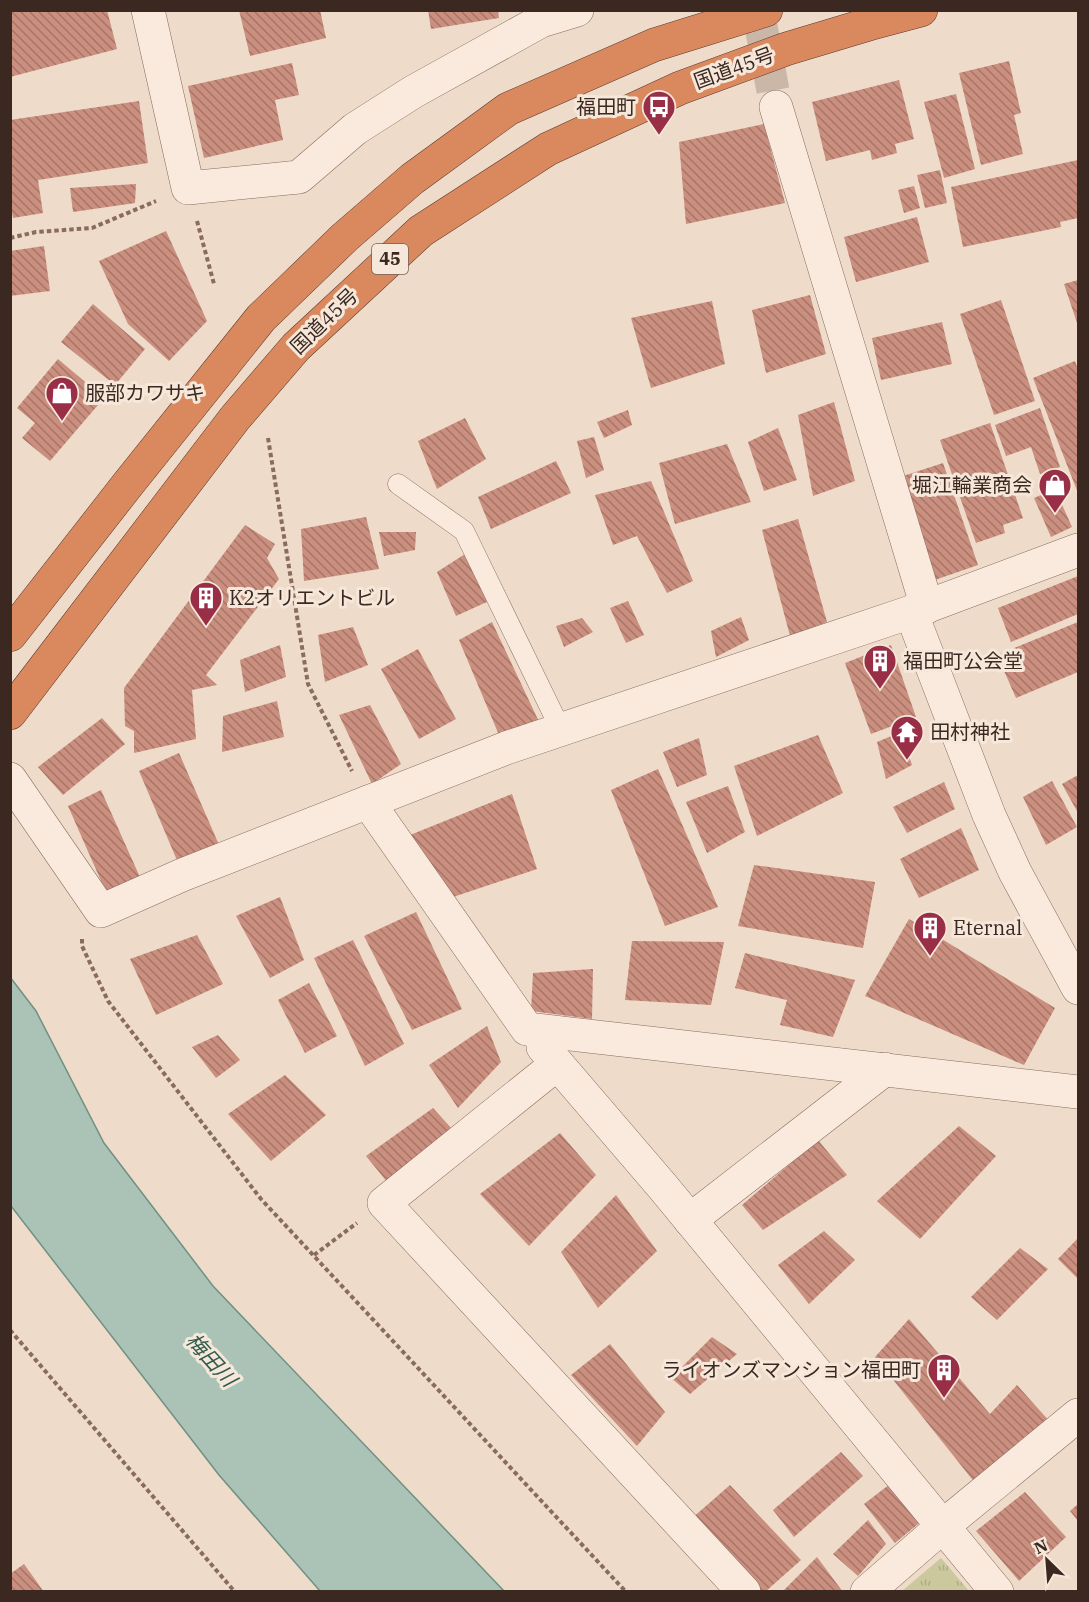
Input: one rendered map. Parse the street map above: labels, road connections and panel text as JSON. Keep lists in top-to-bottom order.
{
  "streets": {
    "highway": ["国道45号", "45"]
  },
  "water": ["梅田川"],
  "places": {
    "bus stop": ["福田町"],
    "shop": ["服部カワサキ", "堀江輪業商会"],
    "building": [
      "K2オリエントビル",
      "福田町公会堂",
      "Eternal",
      "ライオンズマンション福田町"
    ],
    "temple": ["田村神社"]
  },
  "north": "top left"
}
